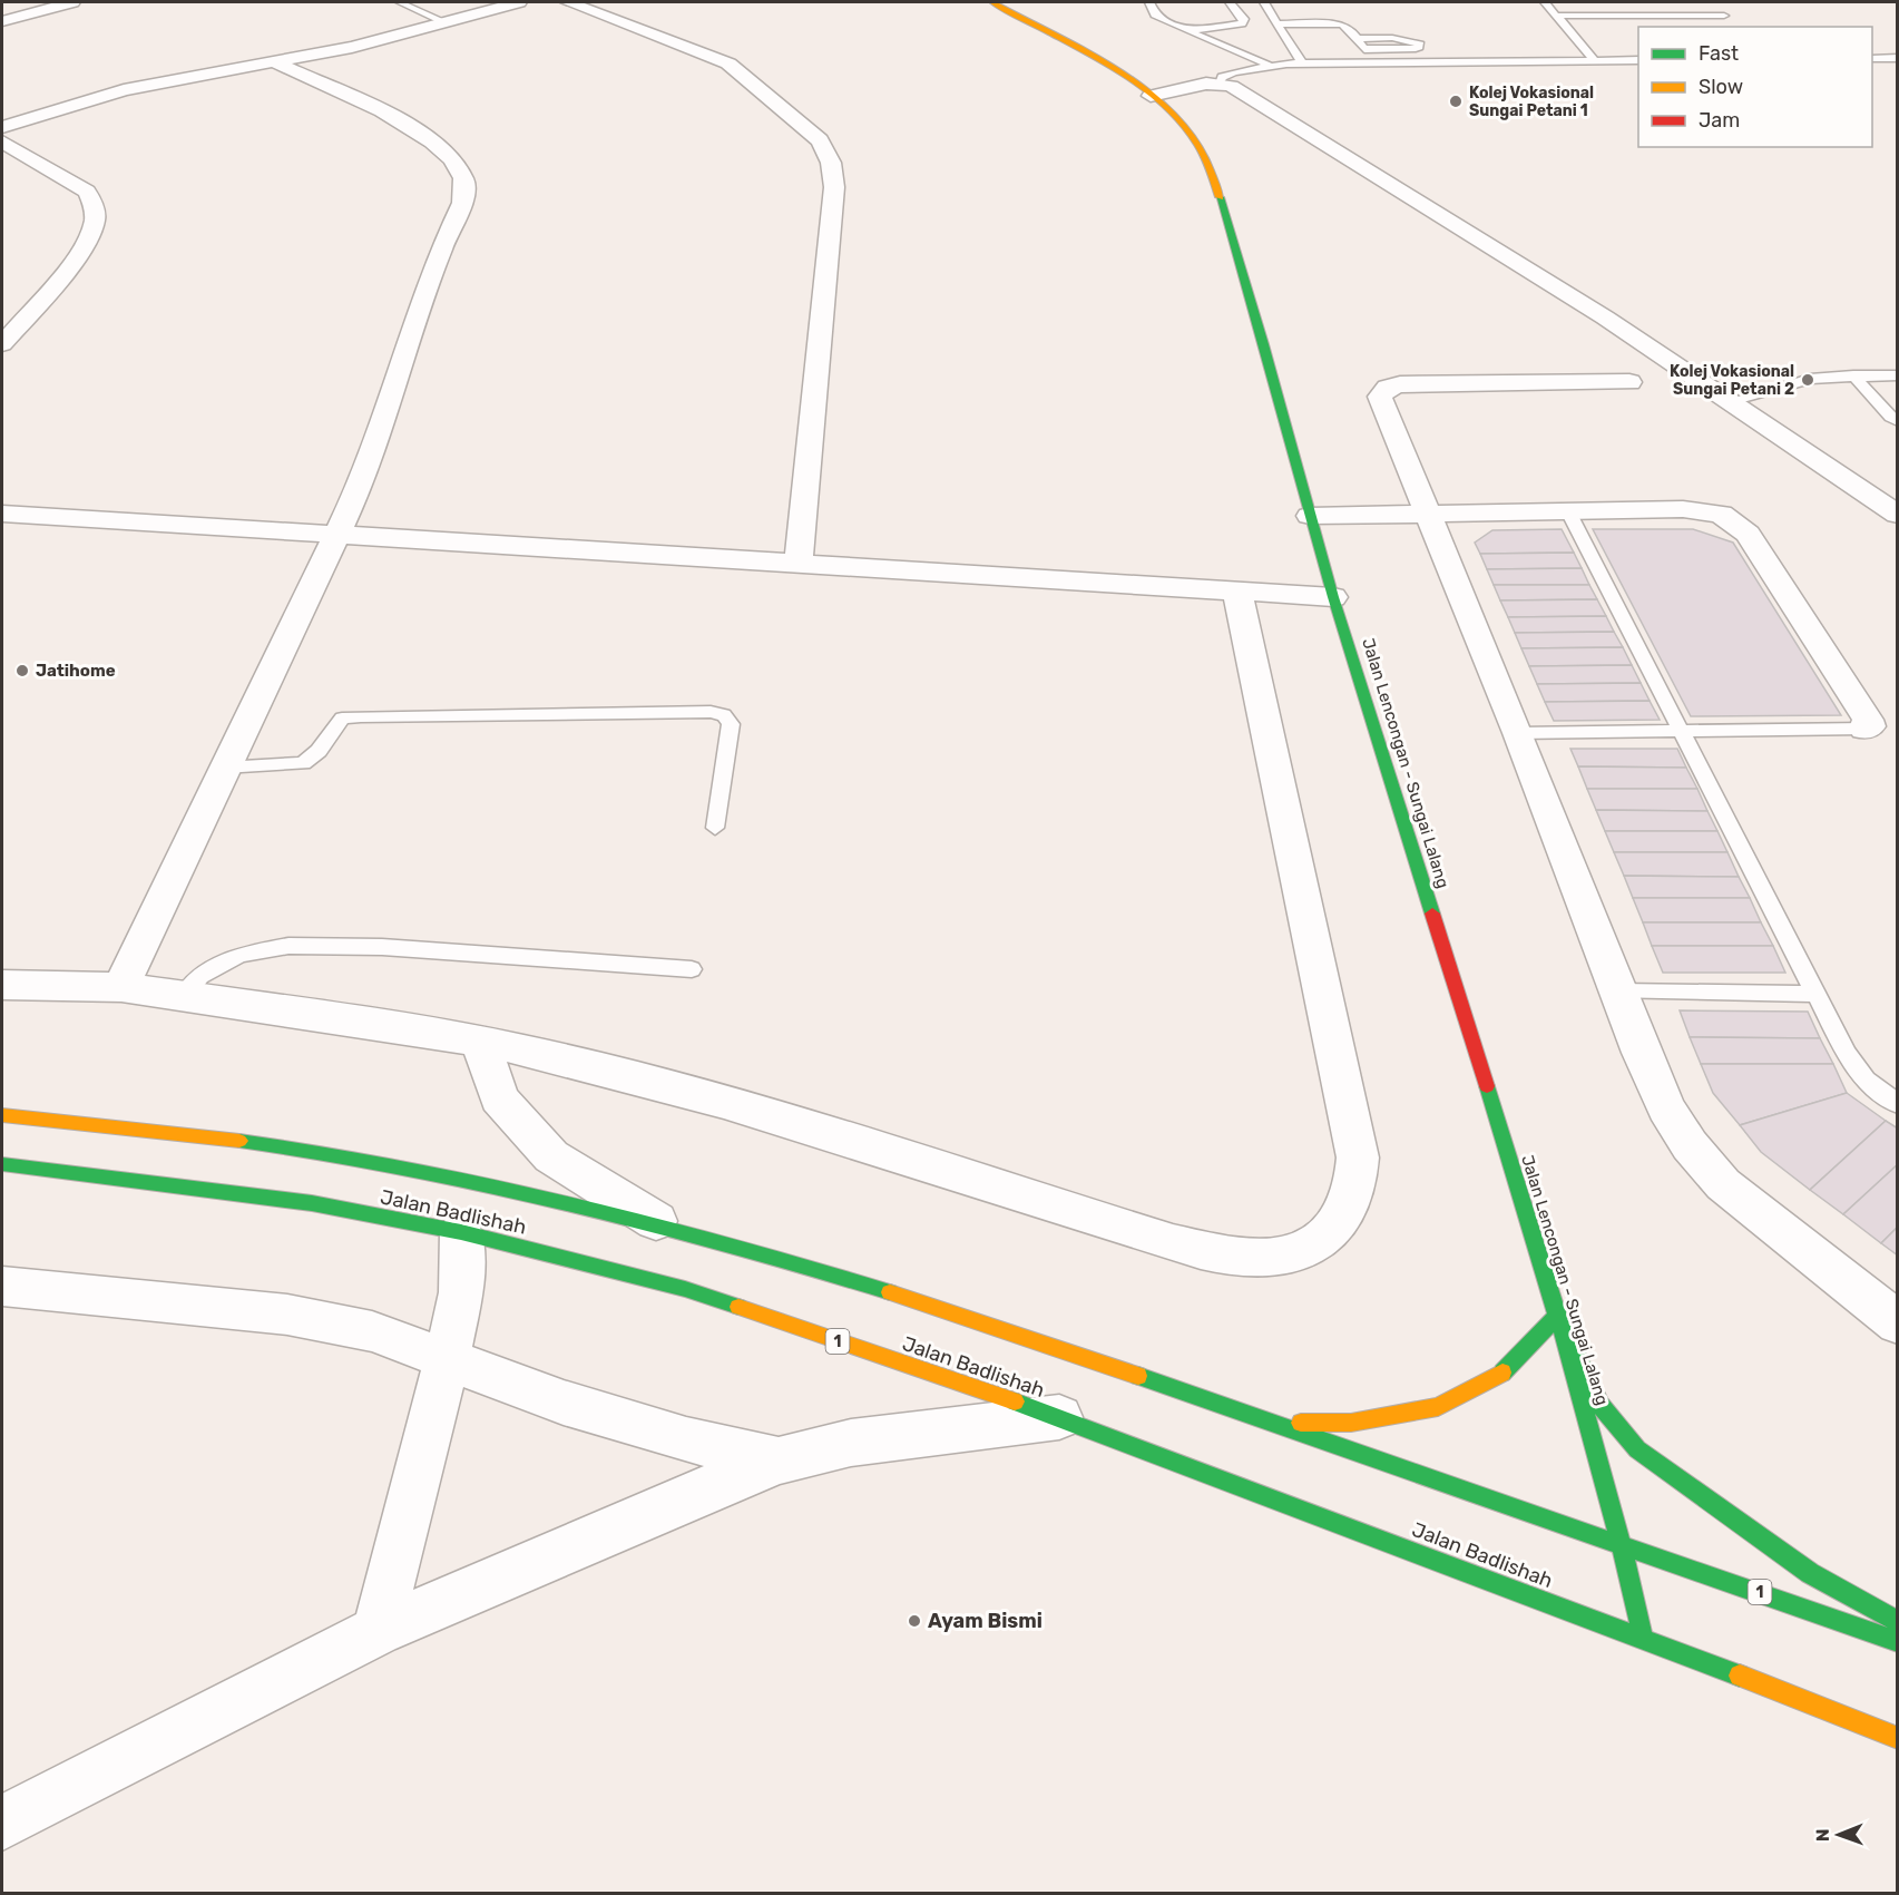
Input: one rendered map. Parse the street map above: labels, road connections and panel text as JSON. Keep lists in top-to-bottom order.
{
  "streets": {
    "main road": ["Jalan Lencongan - Sungai Lalang", "Jalan Badlishah", "1"]
  },
  "crossings": [
    ["Jalan Lencongan - Sungai Lalang", "Jalan Badlishah"]
  ],
  "places": [
    "Kolej Vokasional Sungai Petani 1",
    "Kolej Vokasional Sungai Petani 2",
    "Jatihome",
    "Ayam Bismi"
  ],
  "legend": ["Fast", "Slow", "Jam"],
  "north": "left"
}
